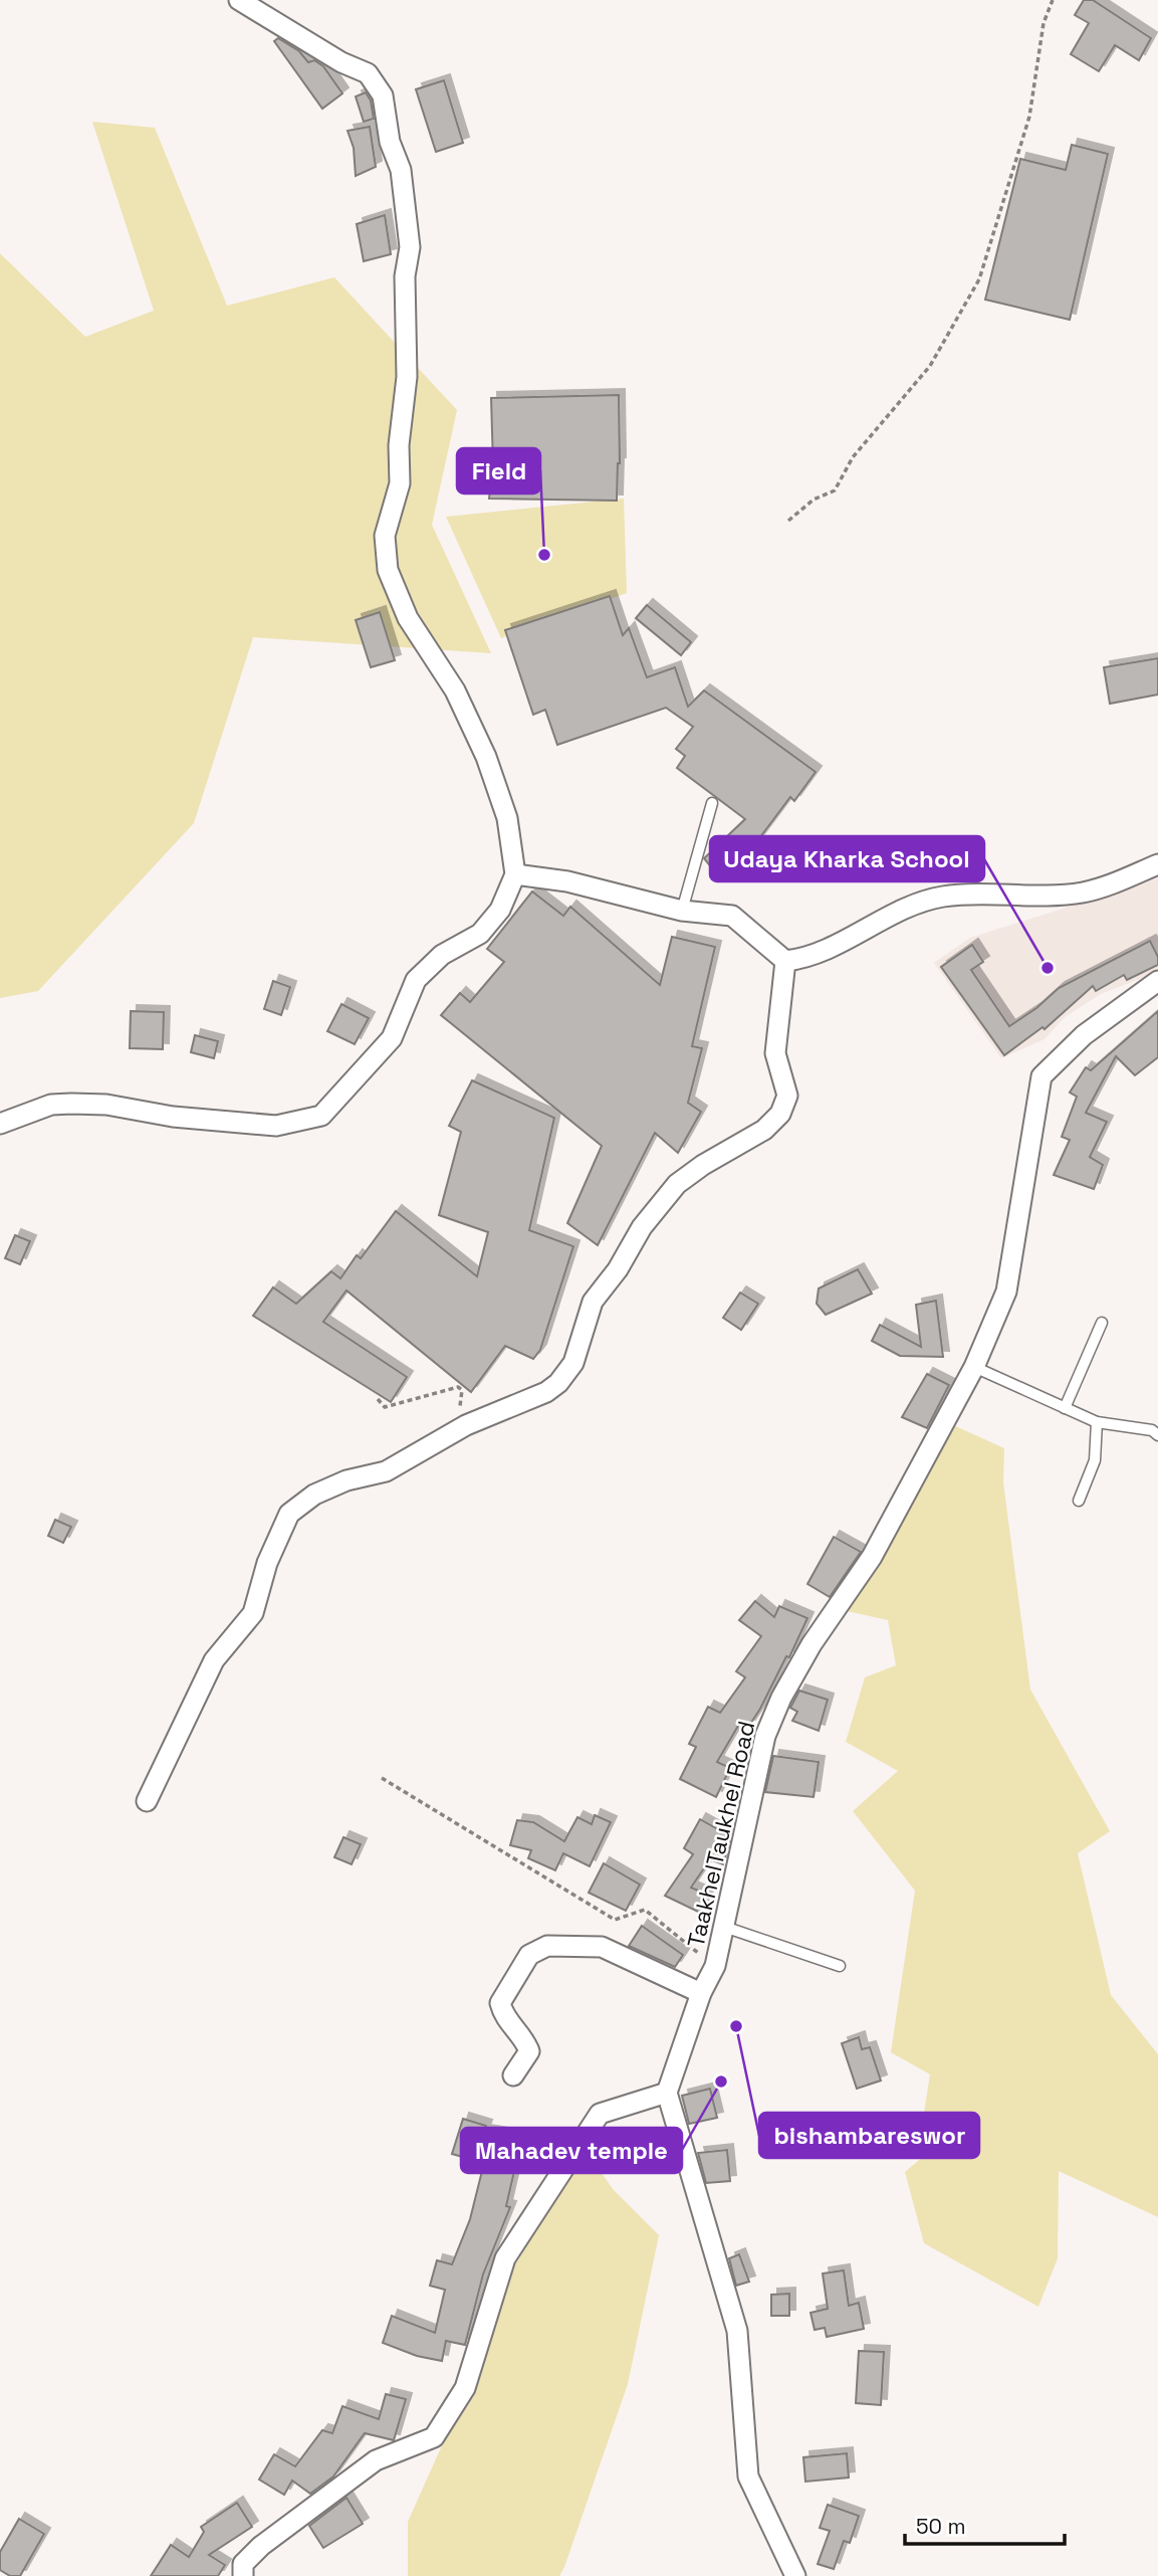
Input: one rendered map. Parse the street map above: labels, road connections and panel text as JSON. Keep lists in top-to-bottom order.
{
  "streets": {
    "street": ["TaakhelTaukhel Road"]
  },
  "places": [
    "Field",
    "Udaya Kharka School",
    "bishambareswor",
    "Mahadev temple"
  ],
  "scale_bar": "50 m"
}
